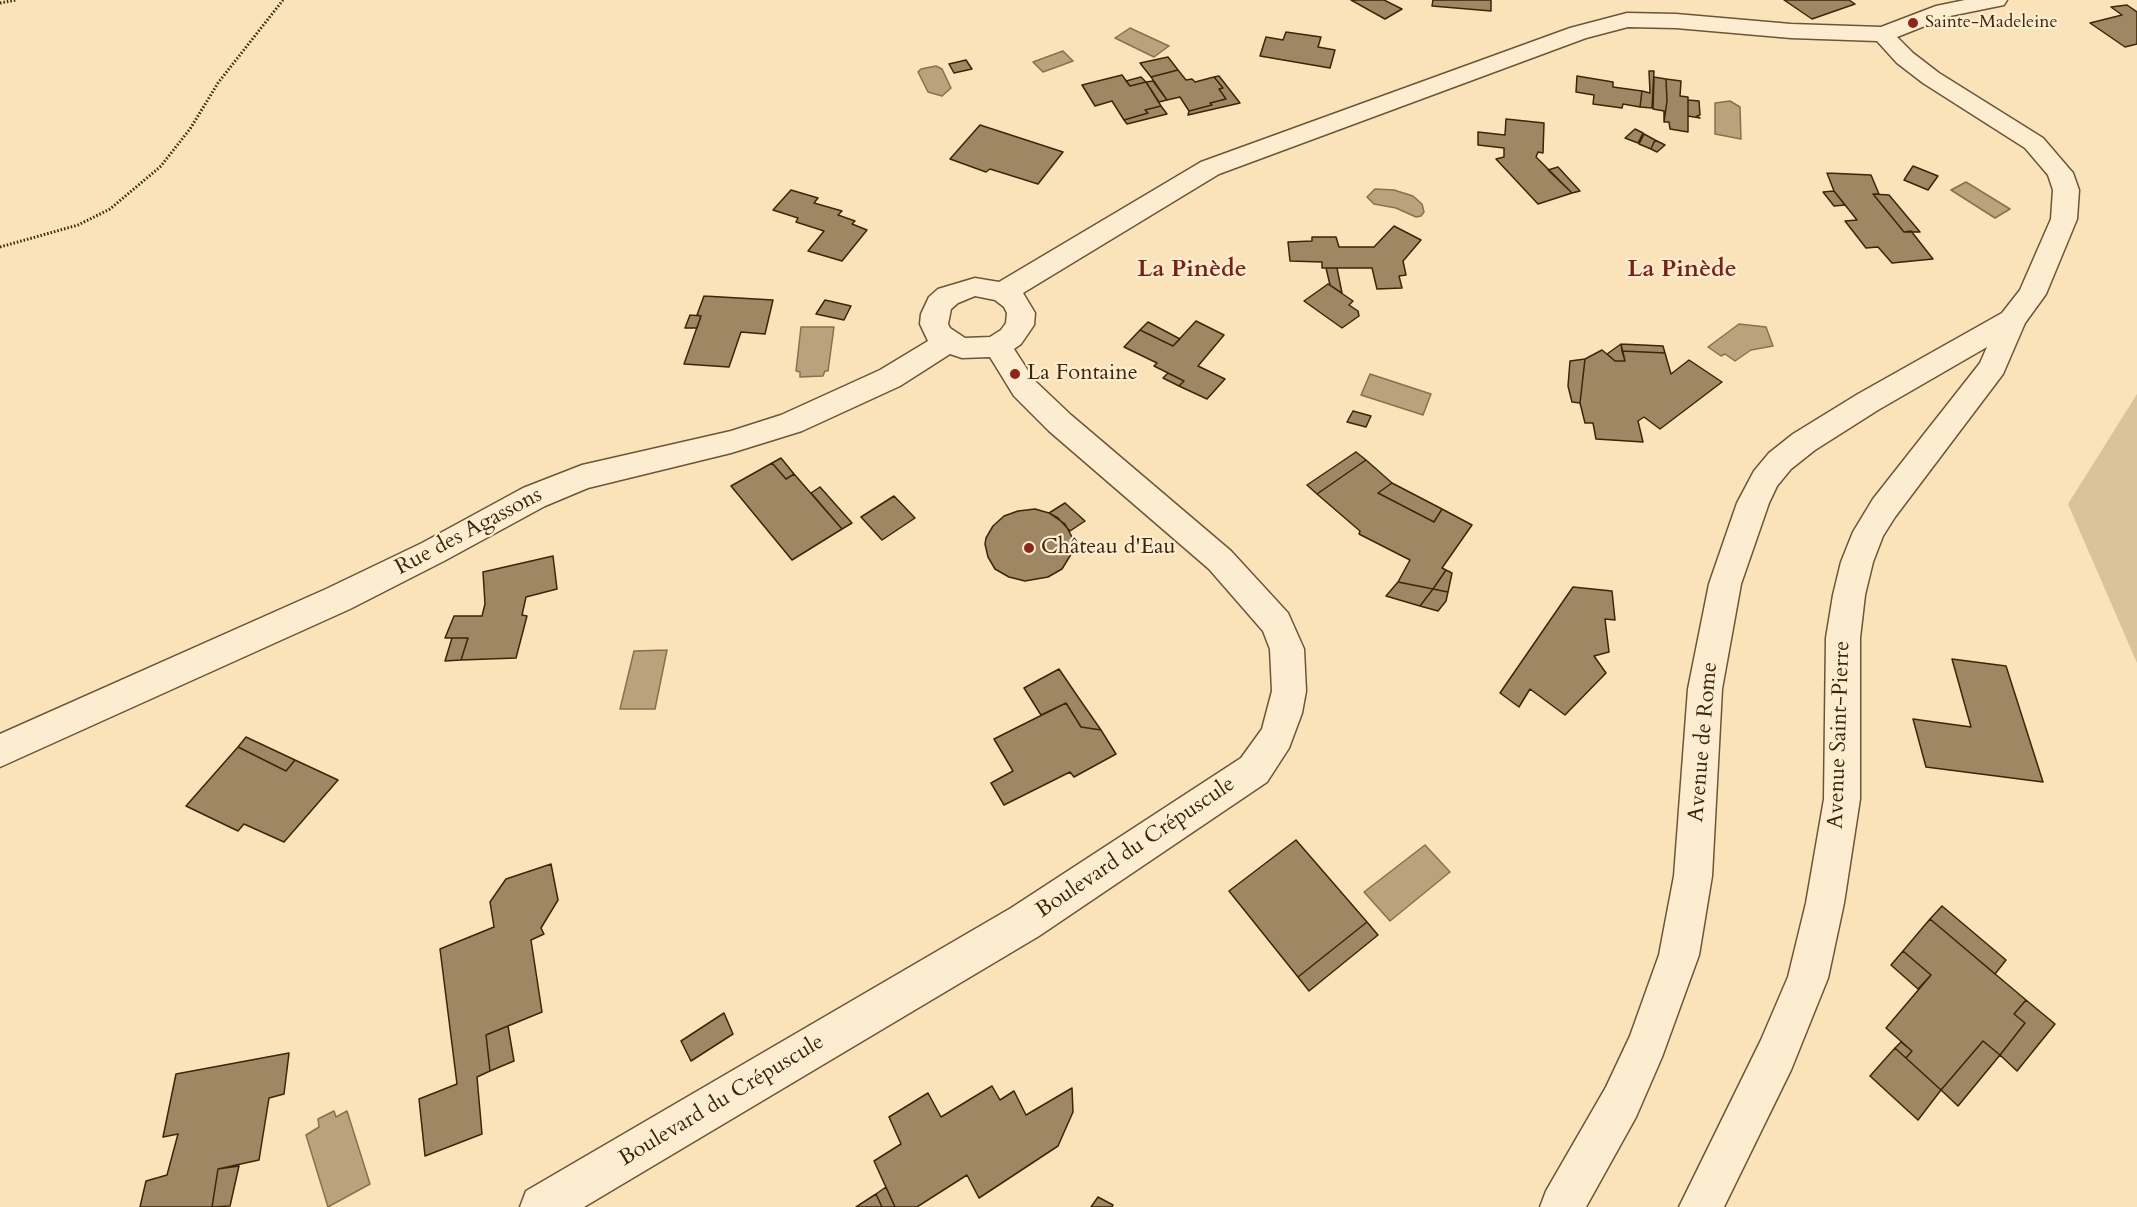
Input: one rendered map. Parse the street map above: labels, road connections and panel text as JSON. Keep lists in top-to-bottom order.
{
  "streets": {
    "street": [
      "Rue des Agassons",
      "Avenue Saint-Pierre",
      "Avenue de Rome",
      "Boulevard du Crépuscule"
    ]
  },
  "crossings": [
    ["Rue des Agassons", "Boulevard du Crépuscule"],
    ["Avenue Saint-Pierre", "Avenue de Rome"]
  ],
  "districts": ["La Pinède", "La Pinède"],
  "places": ["Sainte-Madeleine", "La Fontaine", "Château d'Eau"]
}
